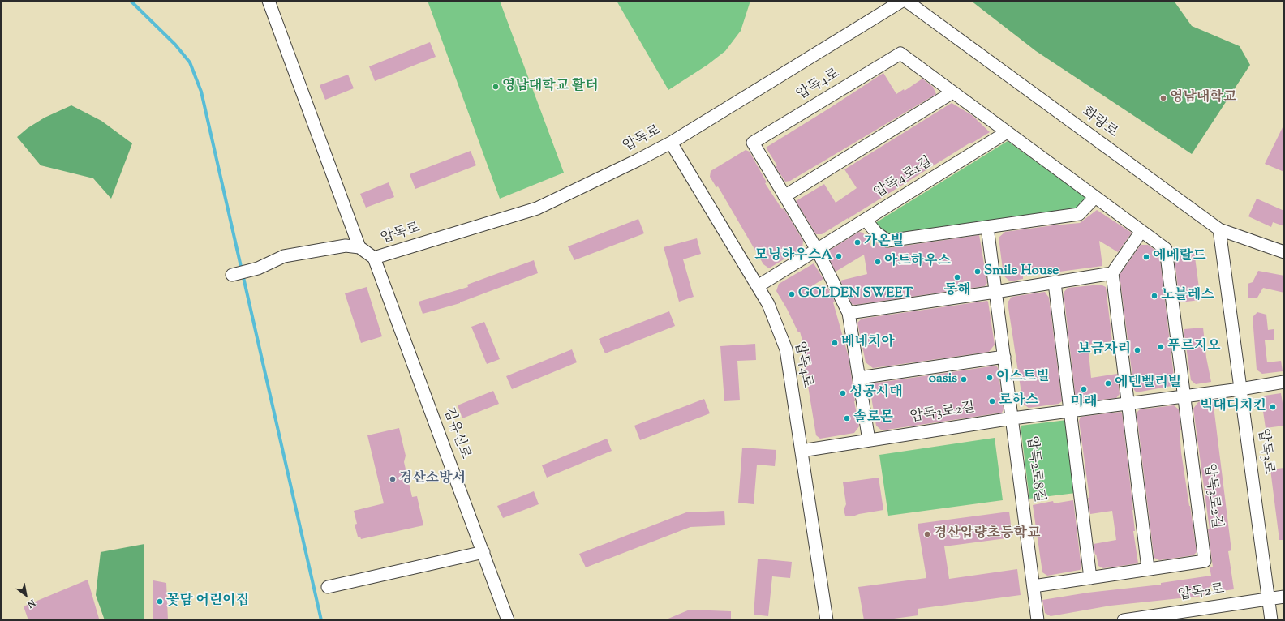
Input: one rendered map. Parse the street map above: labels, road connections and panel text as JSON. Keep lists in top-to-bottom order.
{
  "streets": {
    "street": [
      "압독4로",
      "화랑로",
      "압독로",
      "압독4로1길",
      "압독3로2길",
      "김유신로",
      "압독3로",
      "압독2로8길",
      "압독2로"
    ]
  },
  "crossings": [
    ["압독4로", "압독로"],
    ["압독4로", "압독4로1길"],
    ["압독4로", "압독3로2길"],
    ["화랑로", "압독3로"],
    ["압독로", "김유신로"],
    ["압독3로2길", "압독3로"],
    ["압독3로2길", "압독2로8길"],
    ["압독3로", "압독2로"]
  ],
  "places": [
    "영남대학교 활터",
    "영남대학교",
    "가온빌",
    "모닝하우스A",
    "에메랄드",
    "아트하우스",
    "Smile House",
    "동해",
    "GOLDEN SWEET",
    "노블레스",
    "베네치아",
    "푸르지오",
    "보금자리",
    "이스트빌",
    "oasis",
    "에덴벨리빌",
    "미래",
    "성공시대",
    "로하스",
    "빅대디치킨",
    "솔로몬",
    "경산소방서",
    "경산압량초등학교",
    "꽃담 어린이집"
  ],
  "north": "bottom right"
}
